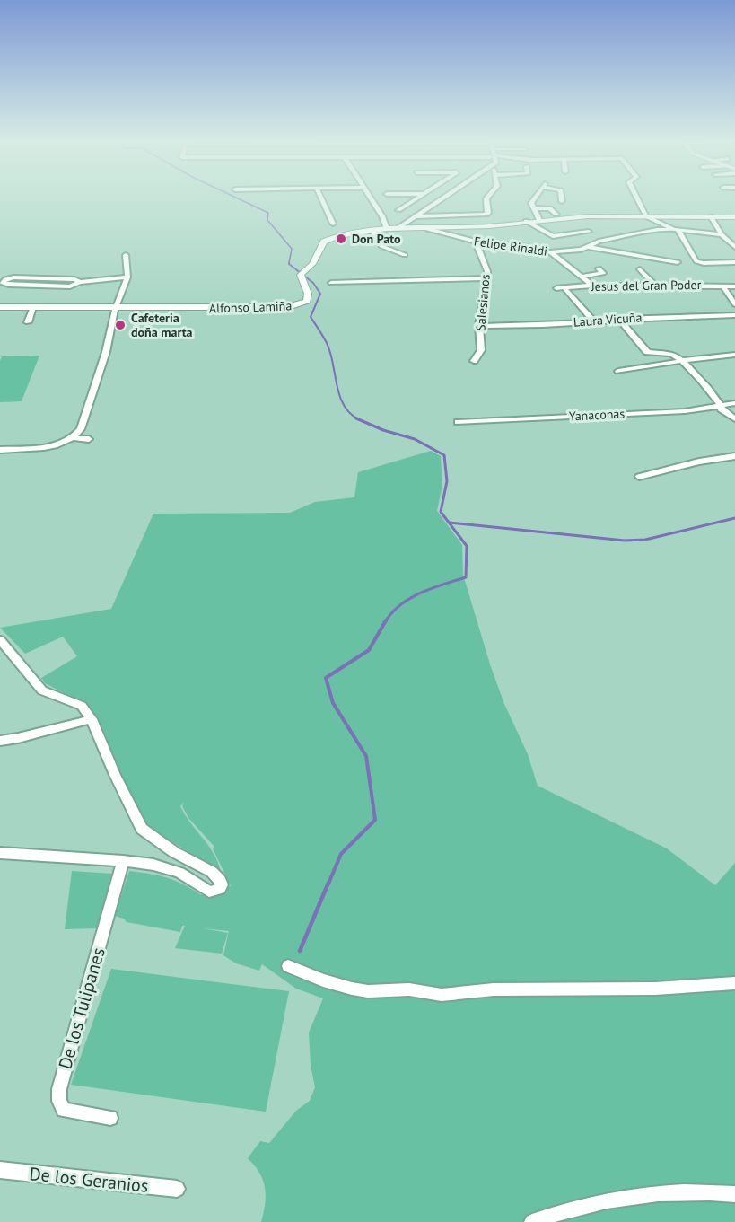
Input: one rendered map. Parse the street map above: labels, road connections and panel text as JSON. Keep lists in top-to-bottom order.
{
  "streets": {
    "street": [
      "Felipe Rinaldi",
      "Jesus del Gran Poder",
      "Salesianos",
      "Alfonso Lamiña",
      "Laura Vicuña",
      "Yanaconas",
      "De los Tulipanes",
      "De los Geranios"
    ]
  },
  "crossings": [
    ["Felipe Rinaldi", "Salesianos"],
    ["Felipe Rinaldi", "Alfonso Lamiña"],
    ["Jesus del Gran Poder", "Laura Vicuña"],
    ["Salesianos", "Laura Vicuña"]
  ],
  "places": ["Don Pato", "Cafeteria doña marta"]
}
